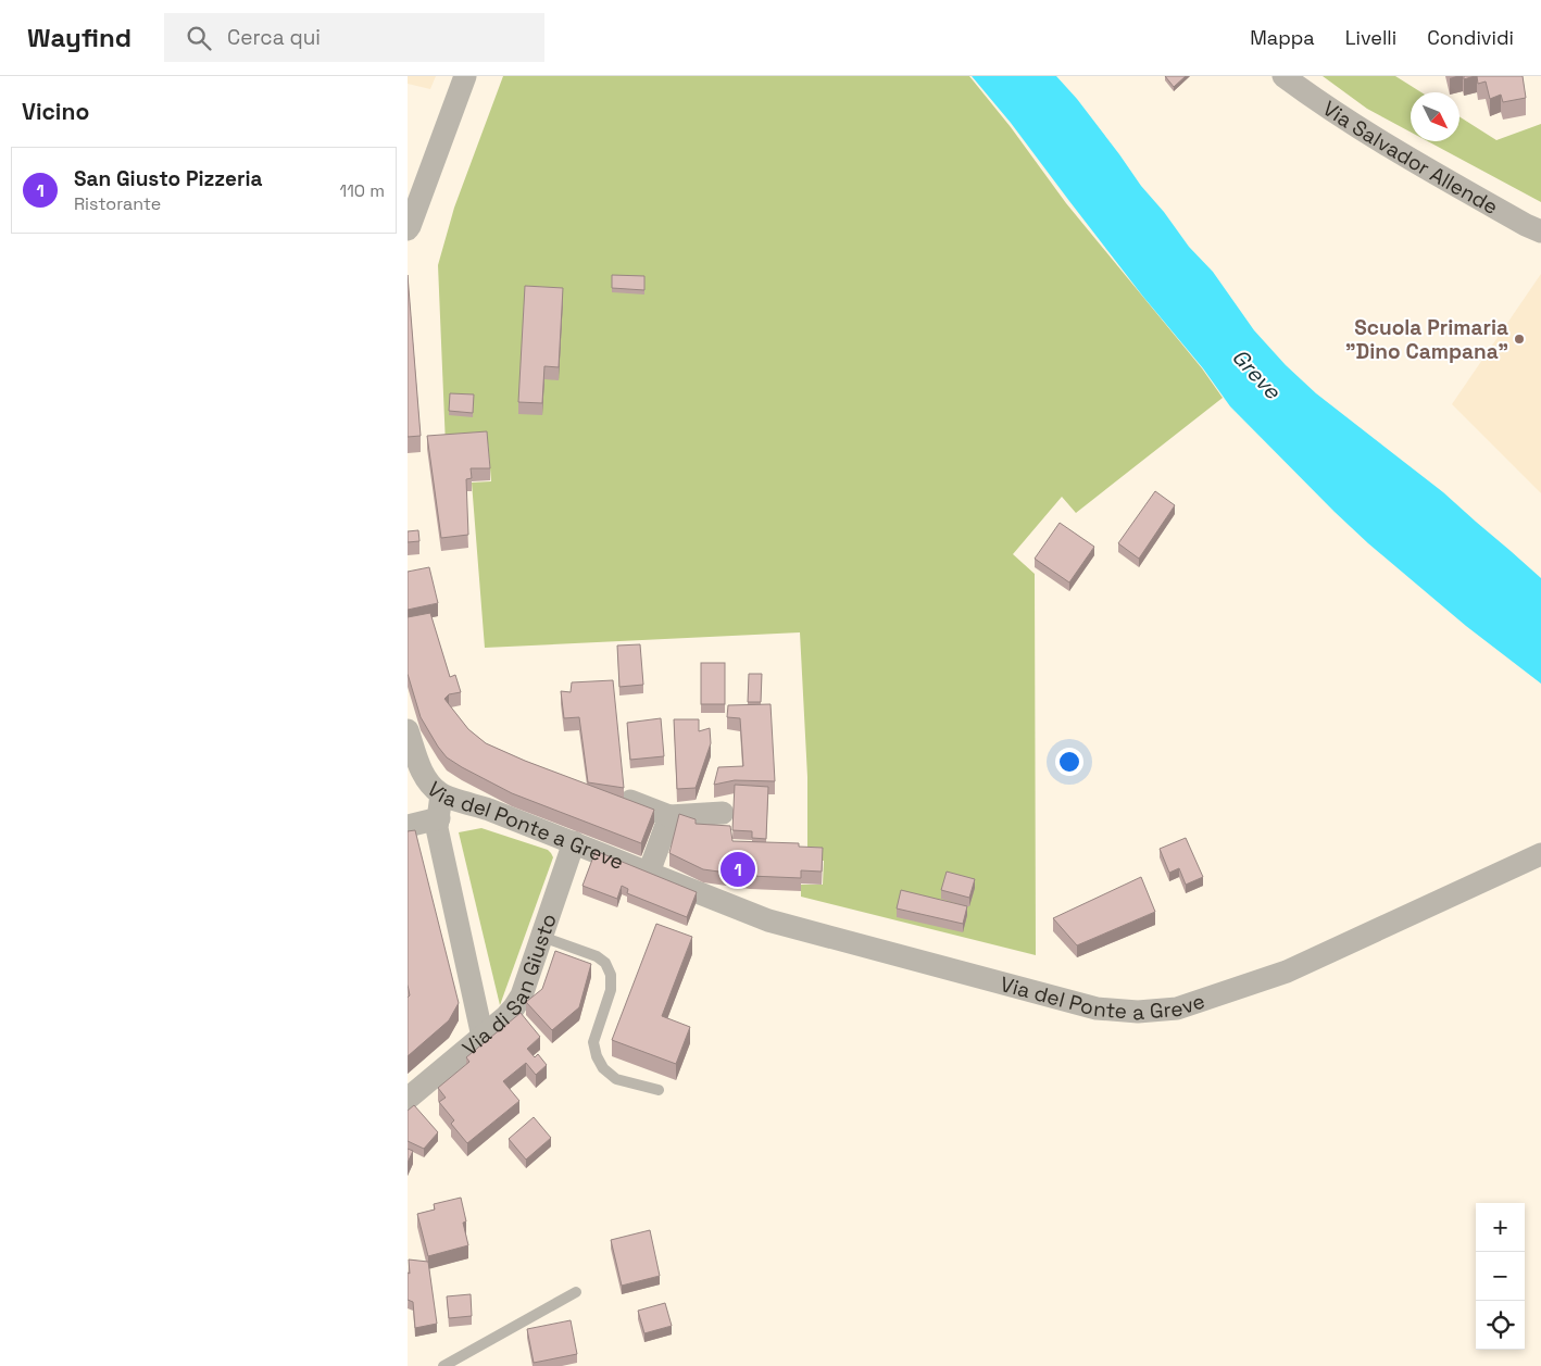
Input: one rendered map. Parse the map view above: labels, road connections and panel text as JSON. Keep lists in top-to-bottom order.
{
  "streets": {
    "street": ["Via Salvador Allende", "Via del Ponte a Greve", "Via di San Giusto"]
  },
  "crossings": [
    ["Via del Ponte a Greve", "Via di San Giusto"]
  ],
  "water": ["Greve"],
  "places": ["Scuola Primaria \"Dino Campana\""],
  "north": "bottom right",
  "page": {
    "header": "Wayfind",
    "search": "Cerca qui",
    "nav": ["Mappa", "Livelli", "Condividi"],
    "heading": "Vicino",
    "list": [
      {
        "mark": "1",
        "name": "San Giusto Pizzeria",
        "note": "Ristorante",
        "value": "110 m"
      }
    ],
    "pins": "1",
    "map_buttons": ["+", "−"]
  }
}
